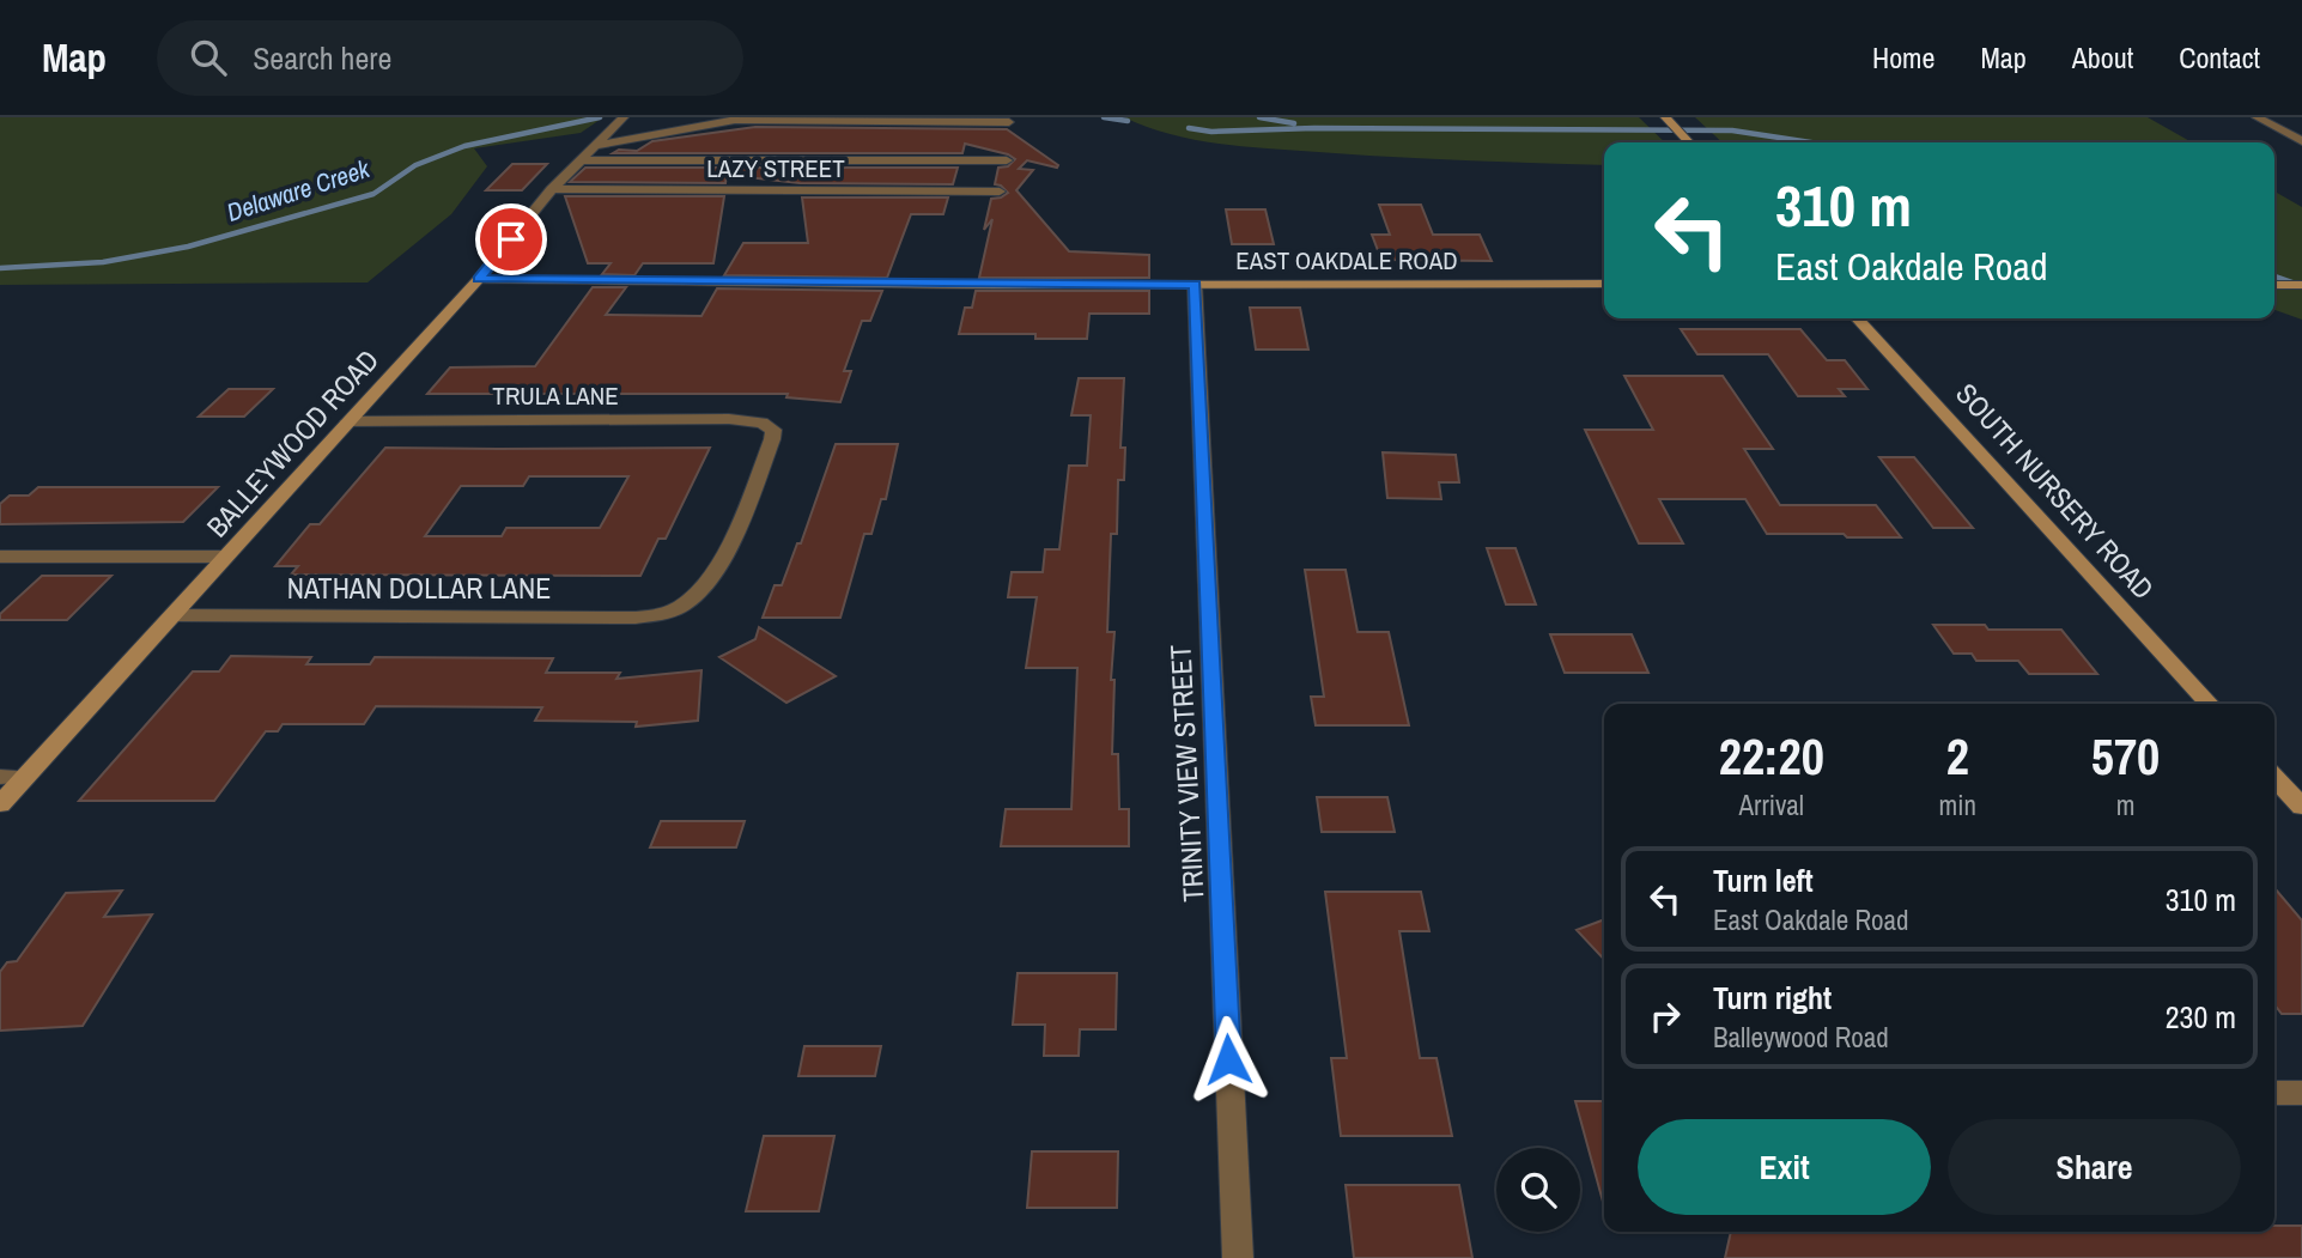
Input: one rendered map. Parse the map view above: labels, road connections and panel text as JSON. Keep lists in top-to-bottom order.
{
  "streets": {
    "street": [
      "LAZY STREET",
      "EAST OAKDALE ROAD",
      "TRULA LANE",
      "BALLEYWOOD ROAD",
      "SOUTH NURSERY ROAD",
      "NATHAN DOLLAR LANE",
      "TRINITY VIEW STREET"
    ]
  },
  "crossings": [
    ["LAZY STREET", "BALLEYWOOD ROAD"],
    ["EAST OAKDALE ROAD", "BALLEYWOOD ROAD"],
    ["EAST OAKDALE ROAD", "TRINITY VIEW STREET"],
    ["TRULA LANE", "BALLEYWOOD ROAD"],
    ["TRULA LANE", "NATHAN DOLLAR LANE"],
    ["BALLEYWOOD ROAD", "NATHAN DOLLAR LANE"]
  ],
  "water": ["Delaware Creek"],
  "page": {
    "header": "Map",
    "search": "Search here",
    "nav": [
      "Home",
      "Map",
      "About",
      "Contact"
    ],
    "turn": ["310 m", "East Oakdale Road"],
    "eta": [
      "22:20",
      "Arrival",
      "2",
      "min",
      "570",
      "m"
    ],
    "list": [
      {
        "name": "Turn left",
        "note": "East Oakdale Road",
        "value": "310 m"
      },
      {
        "name": "Turn right",
        "note": "Balleywood Road",
        "value": "230 m"
      }
    ],
    "buttons": ["Exit", "Share"]
  }
}
